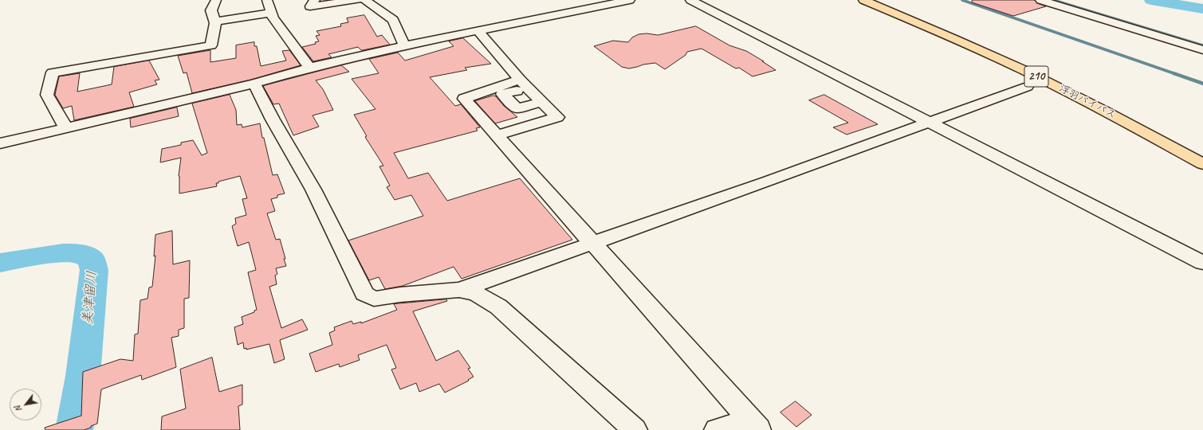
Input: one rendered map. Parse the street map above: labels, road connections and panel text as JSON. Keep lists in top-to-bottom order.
{
  "streets": {
    "highway": ["210", "浮羽バイパス"]
  },
  "water": ["美津留川"],
  "north": "bottom left"
}
